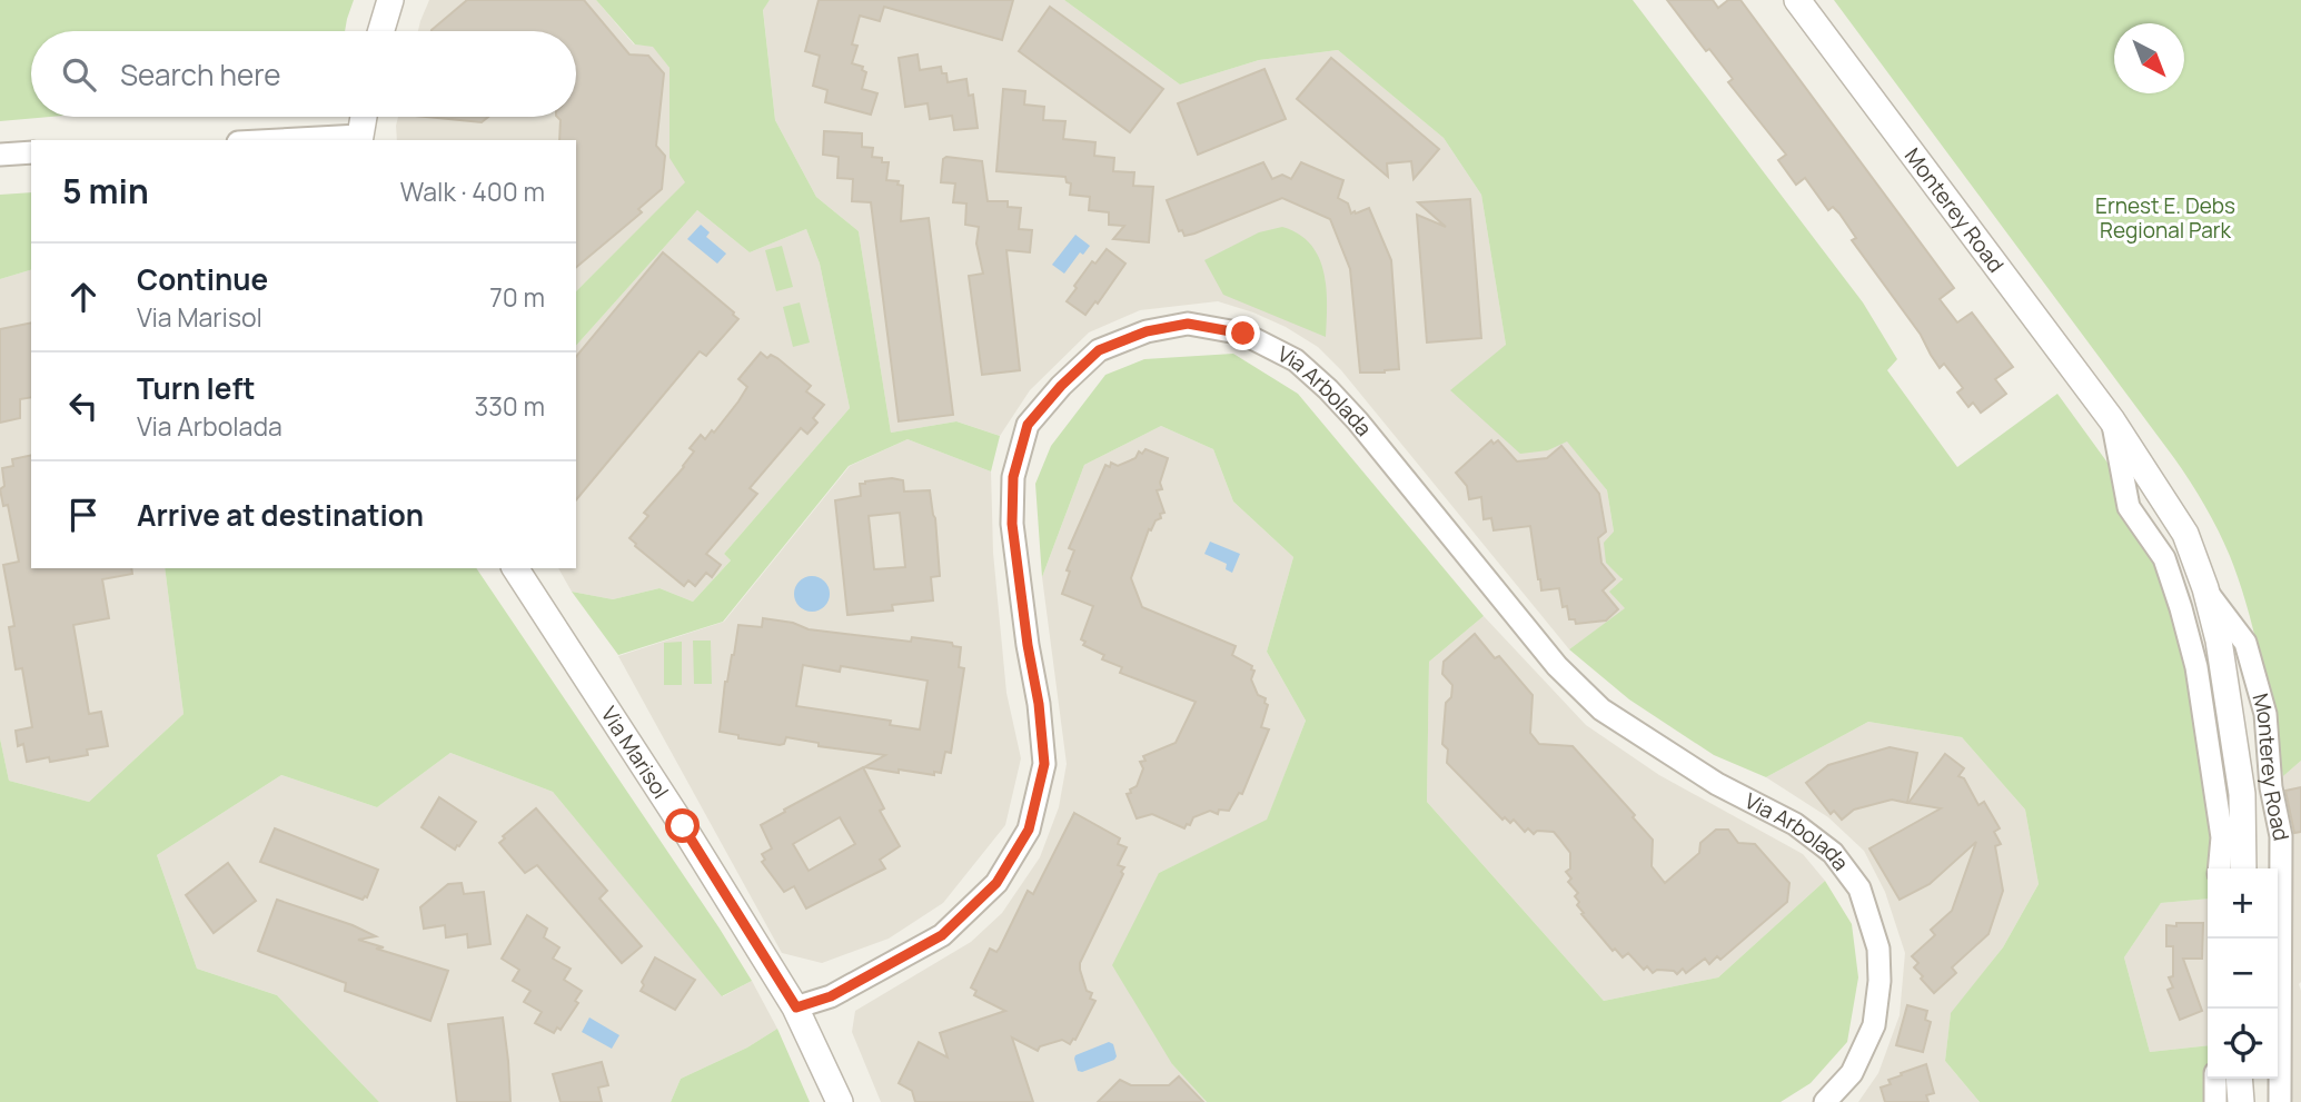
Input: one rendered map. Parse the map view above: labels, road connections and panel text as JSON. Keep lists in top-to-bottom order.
{
  "streets": {
    "street": ["Monterey Road", "Via Arbolada", "Via Marisol"]
  },
  "crossings": [
    ["Via Arbolada", "Via Marisol"]
  ],
  "parks": ["Ernest E. Debs Regional Park"],
  "north": "bottom right",
  "page": {
    "search": "Search here",
    "heading": ["5 min", "Walk · 400 m"],
    "list": [
      ["Continue", "Via Marisol", "70 m"],
      ["Turn left", "Via Arbolada", "330 m"],
      "Arrive at destination"
    ],
    "map_buttons": ["+", "−"]
  }
}
